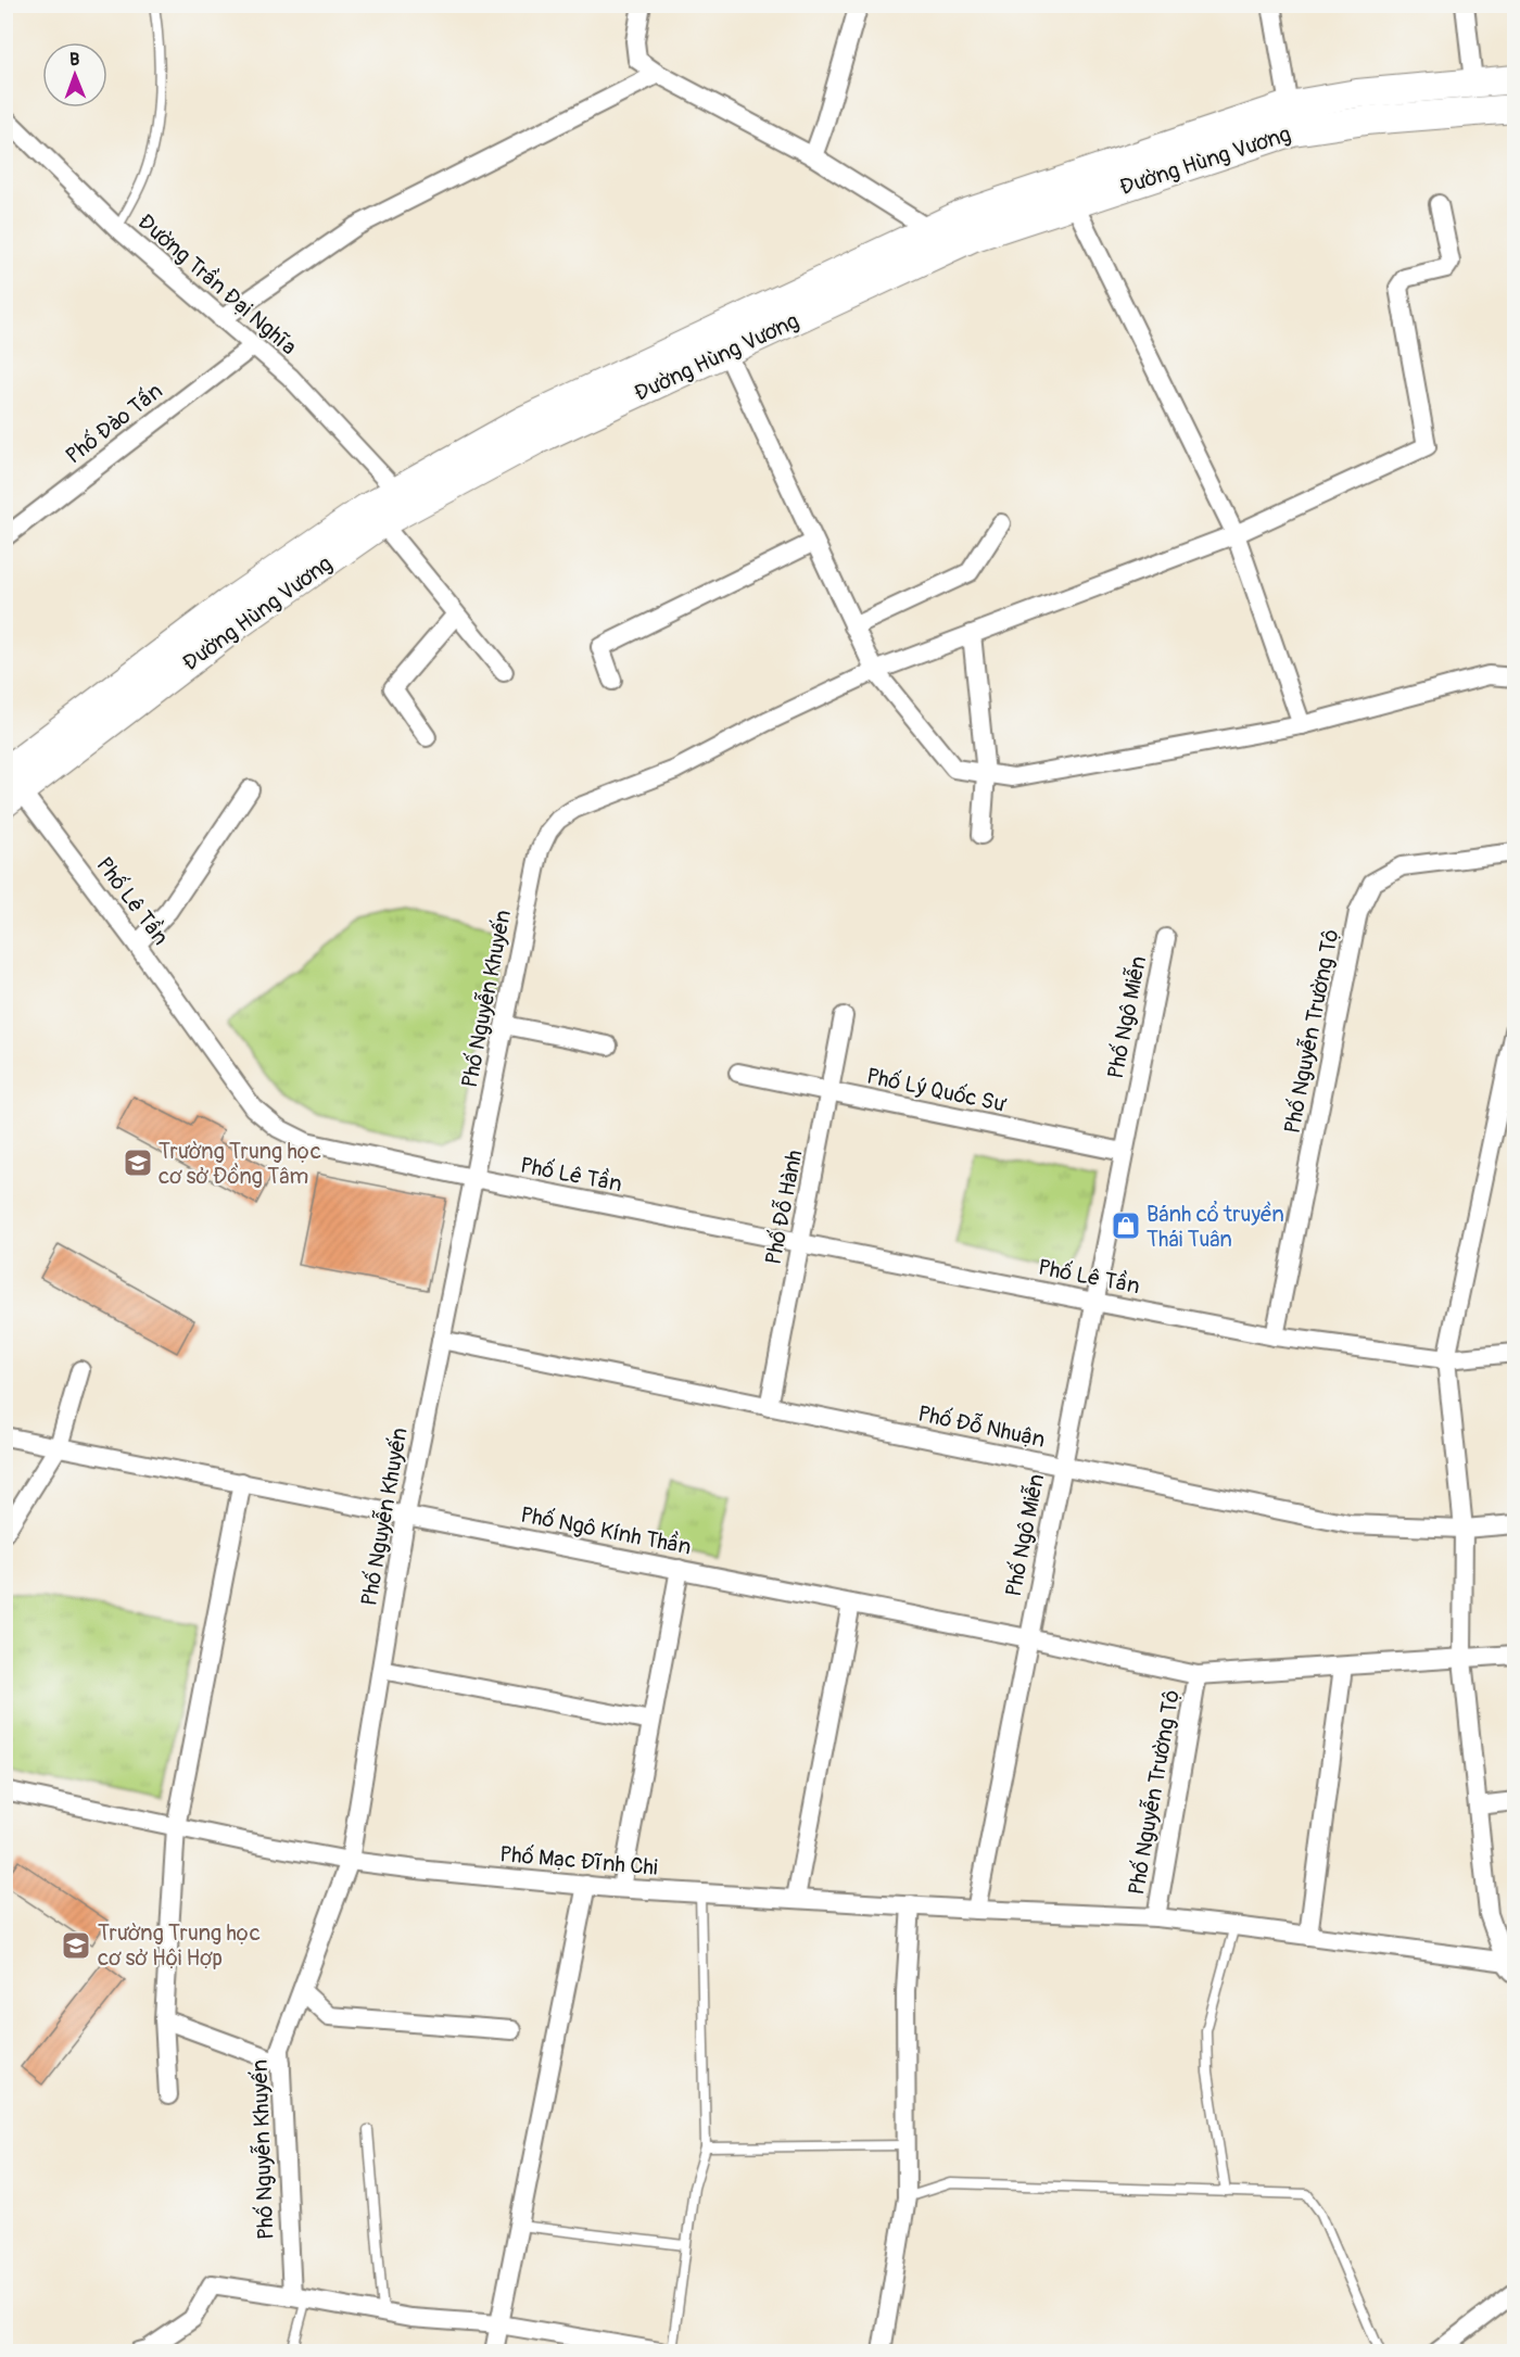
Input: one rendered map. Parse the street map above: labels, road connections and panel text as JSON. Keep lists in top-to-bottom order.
{
  "streets": {
    "main road": ["Đường Hùng Vương"],
    "street": [
      "Đường Trần Đại Nghĩa",
      "Phố Đào Tấn",
      "Phố Lê Tần",
      "Phố Nguyễn Khuyến",
      "Phố Ngô Miễn",
      "Phố Nguyễn Trường Tộ",
      "Phố Lý Quốc Sư",
      "Phố Đỗ Hành",
      "Phố Đỗ Nhuận",
      "Phố Ngô Kính Thần",
      "Phố Mạc Đĩnh Chi"
    ]
  },
  "crossings": [
    ["Đường Hùng Vương", "Đường Trần Đại Nghĩa"],
    ["Đường Hùng Vương", "Phố Lê Tần"],
    ["Đường Trần Đại Nghĩa", "Phố Đào Tấn"],
    ["Phố Lê Tần", "Phố Nguyễn Khuyến"],
    ["Phố Lê Tần", "Phố Ngô Miễn"],
    ["Phố Lê Tần", "Phố Nguyễn Trường Tộ"],
    ["Phố Lê Tần", "Phố Đỗ Hành"],
    ["Phố Nguyễn Khuyến", "Phố Đỗ Nhuận"],
    ["Phố Nguyễn Khuyến", "Phố Ngô Kính Thần"],
    ["Phố Nguyễn Khuyến", "Phố Mạc Đĩnh Chi"],
    ["Phố Ngô Miễn", "Phố Lý Quốc Sư"],
    ["Phố Ngô Miễn", "Phố Đỗ Nhuận"],
    ["Phố Ngô Miễn", "Phố Ngô Kính Thần"],
    ["Phố Ngô Miễn", "Phố Mạc Đĩnh Chi"],
    ["Phố Nguyễn Trường Tộ", "Phố Ngô Kính Thần"],
    ["Phố Nguyễn Trường Tộ", "Phố Mạc Đĩnh Chi"],
    ["Phố Lý Quốc Sư", "Phố Đỗ Hành"],
    ["Phố Đỗ Hành", "Phố Đỗ Nhuận"]
  ],
  "places": {
    "school or university": ["Trường Trung học cơ sở Đồng Tâm", "Trường Trung học cơ sở Hội Hợp"],
    "shop": ["Bánh cổ truyền Thái Tuân"]
  },
  "north": "top"
}
